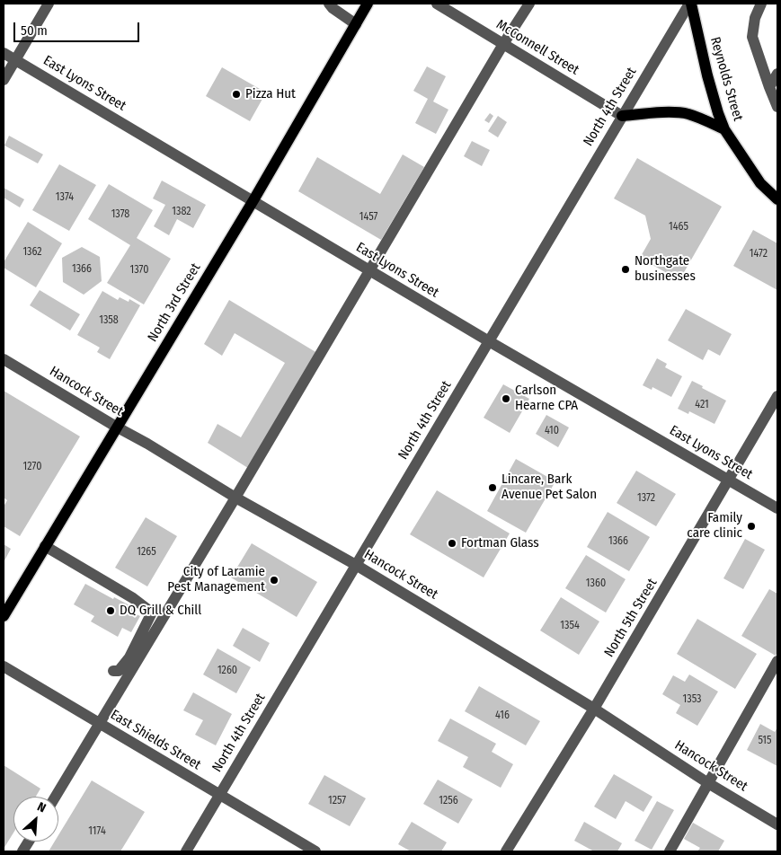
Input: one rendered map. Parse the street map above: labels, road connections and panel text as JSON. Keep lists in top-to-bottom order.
{
  "streets": {
    "main road": ["Reynolds Street", "North 3rd Street"],
    "street": [
      "McConnell Street",
      "East Lyons Street",
      "North 4th Street",
      "Hancock Street",
      "North 5th Street",
      "East Shields Street"
    ]
  },
  "crossings": [
    ["McConnell Street", "North 4th Street"],
    ["Reynolds Street", "North 4th Street"],
    ["East Lyons Street", "North 4th Street"],
    ["East Lyons Street", "North 3rd Street"],
    ["East Lyons Street", "North 5th Street"],
    ["North 4th Street", "Hancock Street"],
    ["North 4th Street", "East Shields Street"],
    ["North 3rd Street", "Hancock Street"],
    ["Hancock Street", "North 5th Street"]
  ],
  "places": [
    "Pizza Hut",
    "Northgate businesses",
    "Carlson Hearne CPA",
    "Lincare, Bark Avenue Pet Salon",
    "Family care clinic",
    "Fortman Glass",
    "City of Laramie Pest Management",
    "DQ Grill & Chill"
  ],
  "house_numbers": [
    "1374",
    "1382",
    "1378",
    "1457",
    "1465",
    "1362",
    "1472",
    "1366",
    "1370",
    "1358",
    "421",
    "410",
    "1270",
    "1372",
    "1366",
    "1265",
    "1360",
    "1354",
    "1260",
    "1353",
    "416",
    "515",
    "1257",
    "1256",
    "1174"
  ],
  "scale_bar": "50 m",
  "north": "top right"
}
